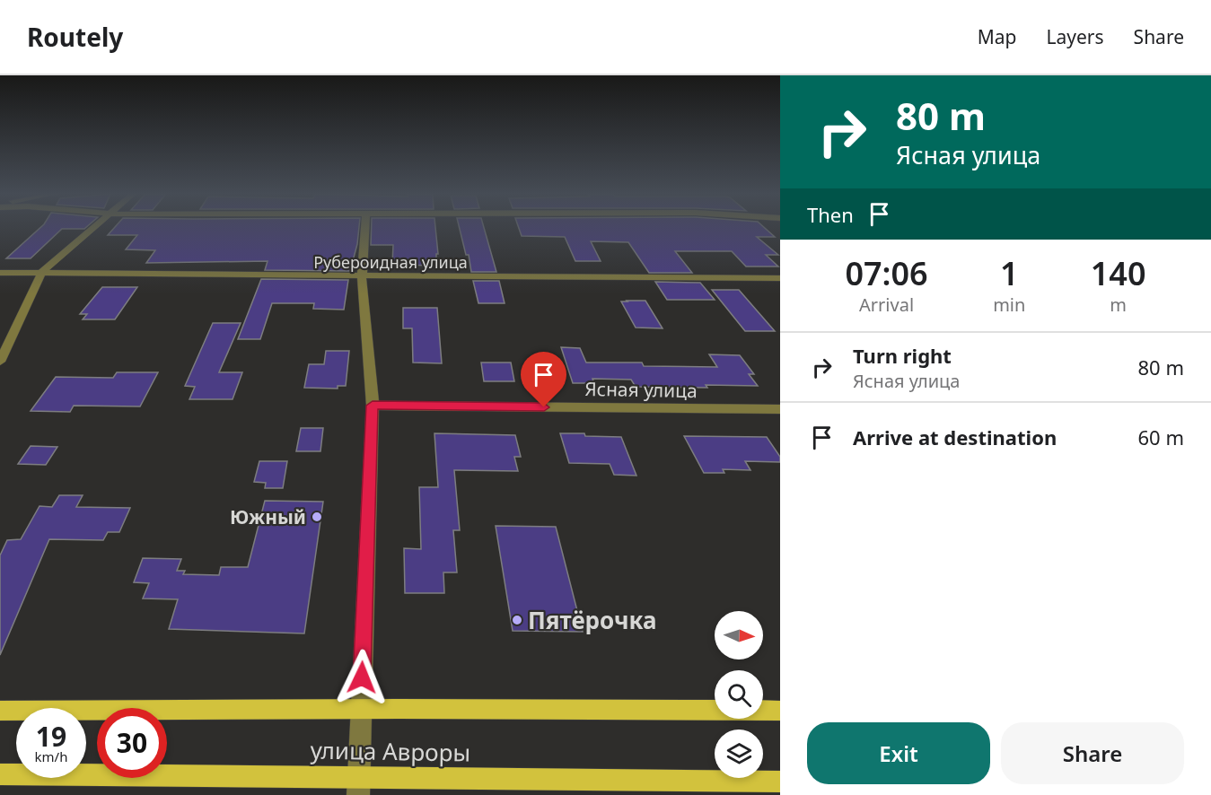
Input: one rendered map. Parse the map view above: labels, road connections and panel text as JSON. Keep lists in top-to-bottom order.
{
  "streets": {
    "main road": ["улица Авроры"],
    "street": ["Рубероидная улица", "Ясная улица"]
  },
  "places": ["Южный", "Пятёрочка"],
  "north": "right",
  "page": {
    "header": "Routely",
    "nav": ["Map", "Layers", "Share"],
    "turn": ["80 m", "Ясная улица"],
    "then": "Then",
    "eta": [
      "07:06",
      "Arrival",
      "1",
      "min",
      "140",
      "m"
    ],
    "list": [
      {
        "name": "Turn right",
        "note": "Ясная улица",
        "value": "80 m"
      },
      {
        "name": "Arrive at destination",
        "value": "60 m"
      }
    ],
    "speed": "19 km/h",
    "limit": "30",
    "buttons": ["Exit", "Share"]
  }
}
